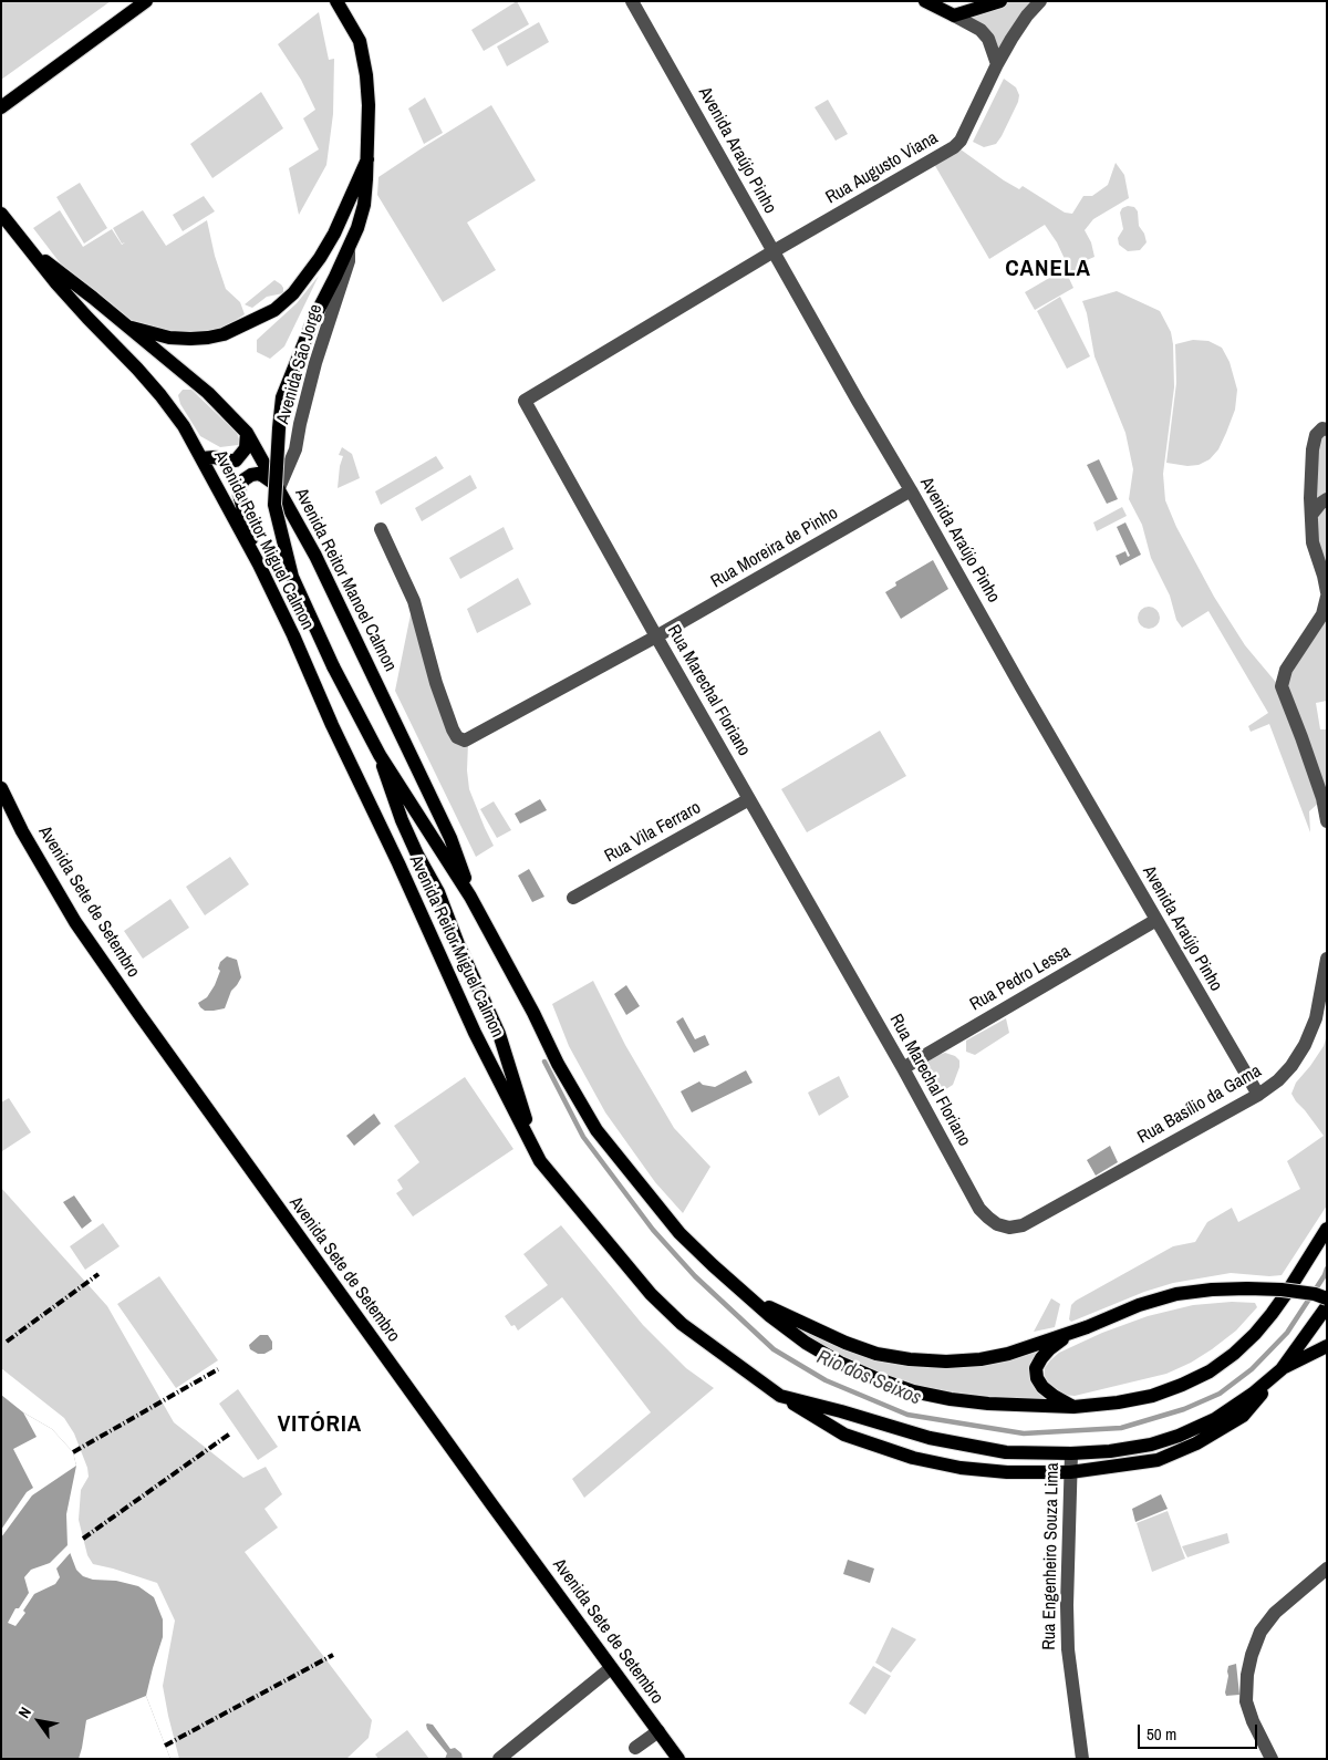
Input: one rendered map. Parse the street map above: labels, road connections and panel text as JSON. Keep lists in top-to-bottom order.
{
  "streets": {
    "main road": ["Avenida Reitor Miguel Calmon", "Avenida Reitor Manoel Calmon", "Avenida Sete de Setembro"],
    "street": [
      "Avenida Araújo Pinho",
      "Rua Augusto Viana",
      "Avenida São Jorge",
      "Rua Moreira de Pinho",
      "Rua Marechal Floriano",
      "Rua Vila Ferraro",
      "Rua Pedro Lessa",
      "Rua Basílio da Gama",
      "Rua Engenheiro Souza Lima"
    ]
  },
  "crossings": [
    ["Avenida Araújo Pinho", "Rua Augusto Viana"],
    ["Avenida Araújo Pinho", "Rua Moreira de Pinho"],
    ["Avenida Araújo Pinho", "Rua Marechal Floriano"],
    ["Avenida Araújo Pinho", "Rua Pedro Lessa"],
    ["Avenida Araújo Pinho", "Rua Basílio da Gama"],
    ["Rua Augusto Viana", "Rua Marechal Floriano"],
    ["Avenida São Jorge", "Avenida Reitor Manoel Calmon"],
    ["Avenida Reitor Miguel Calmon", "Avenida Reitor Manoel Calmon"],
    ["Avenida Reitor Miguel Calmon", "Rua Engenheiro Souza Lima"],
    ["Rua Moreira de Pinho", "Rua Marechal Floriano"],
    ["Rua Marechal Floriano", "Rua Vila Ferraro"],
    ["Rua Marechal Floriano", "Rua Pedro Lessa"],
    ["Rua Marechal Floriano", "Rua Basílio da Gama"]
  ],
  "districts": ["CANELA", "VITÓRIA"],
  "water": ["Rio dos Seixos"],
  "scale_bar": "50 m",
  "north": "top left"
}
